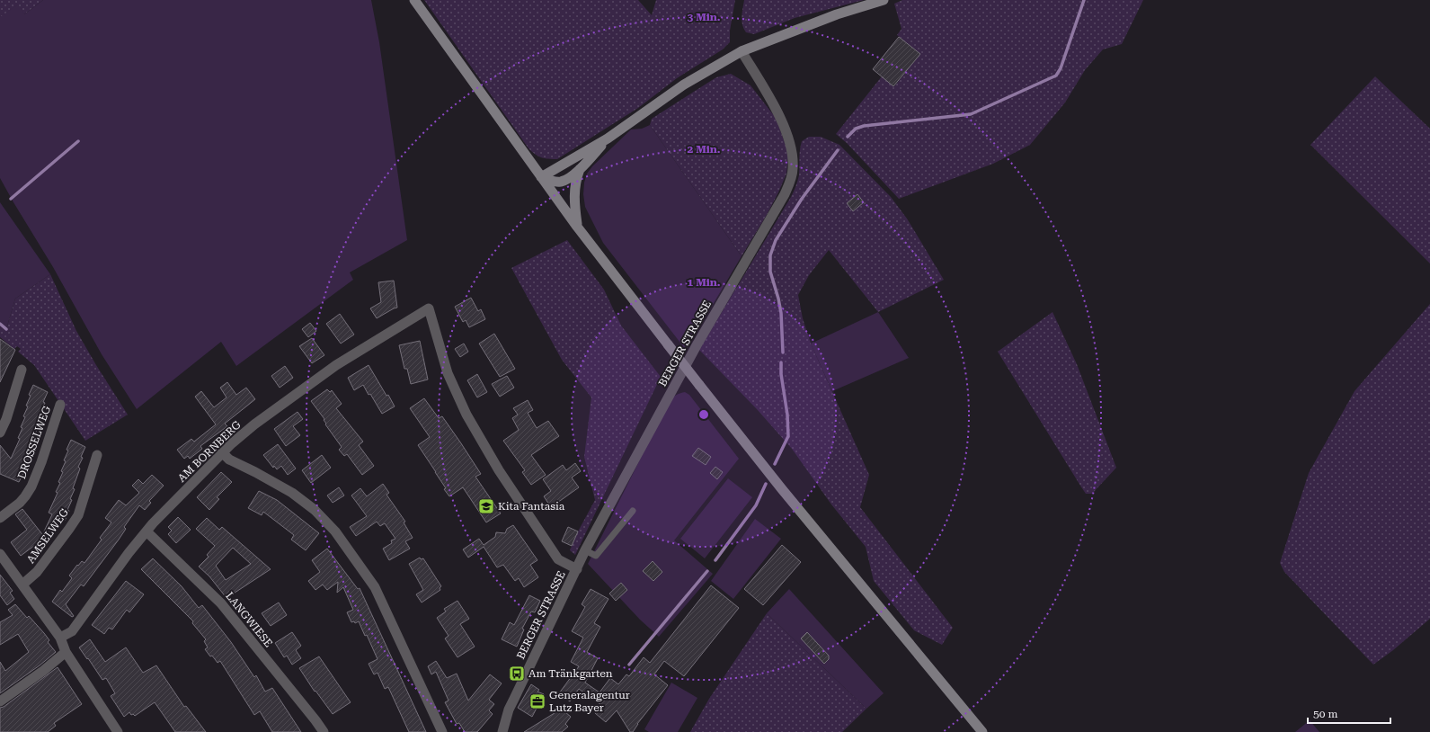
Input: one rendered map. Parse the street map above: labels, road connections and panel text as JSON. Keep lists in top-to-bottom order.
{
  "streets": {
    "street": [
      "BERGER STRASSE",
      "DROSSELWEG",
      "AM BORNBERG",
      "AMSELWEG",
      "LANGWIESE"
    ]
  },
  "crossings": [
    ["BERGER STRASSE", "AM BORNBERG"],
    ["AM BORNBERG", "LANGWIESE"]
  ],
  "places": {
    "school or university": ["Kita Fantasia"],
    "bus stop": ["Am Tränkgarten"],
    "office": ["Generalagentur Lutz Bayer"]
  },
  "scale_bar": "50 m",
  "rings": ["3 Min.", "2 Min.", "1 Min."]
}
